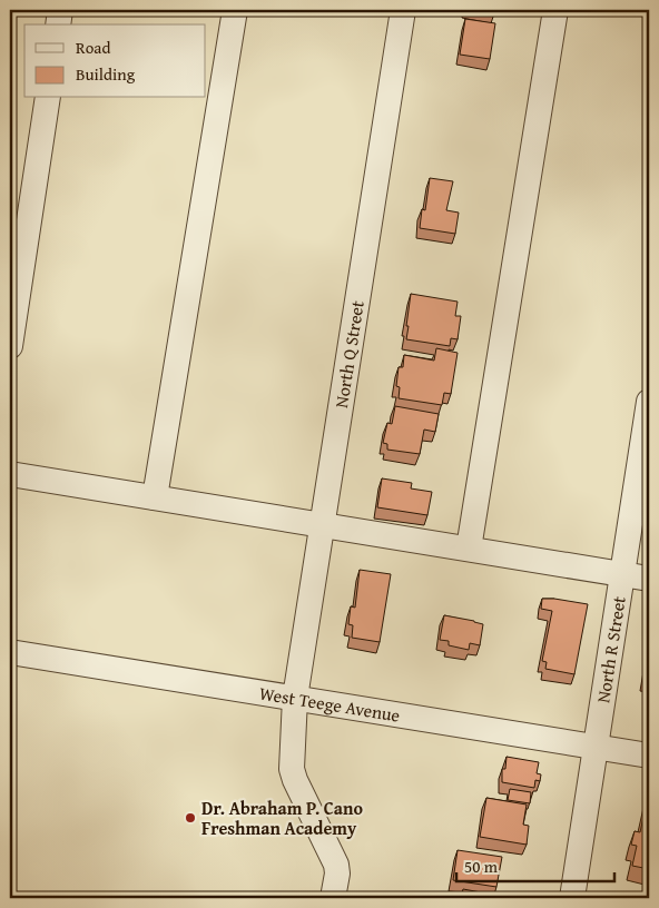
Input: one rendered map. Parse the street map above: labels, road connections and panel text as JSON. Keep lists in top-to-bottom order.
{
  "streets": {
    "street": ["North Q Street", "North R Street", "West Teege Avenue"]
  },
  "crossings": [
    ["North Q Street", "West Teege Avenue"],
    ["North R Street", "West Teege Avenue"]
  ],
  "places": ["Dr. Abraham P. Cano Freshman Academy"],
  "legend": ["Road", "Building"],
  "scale_bar": "50 m"
}
